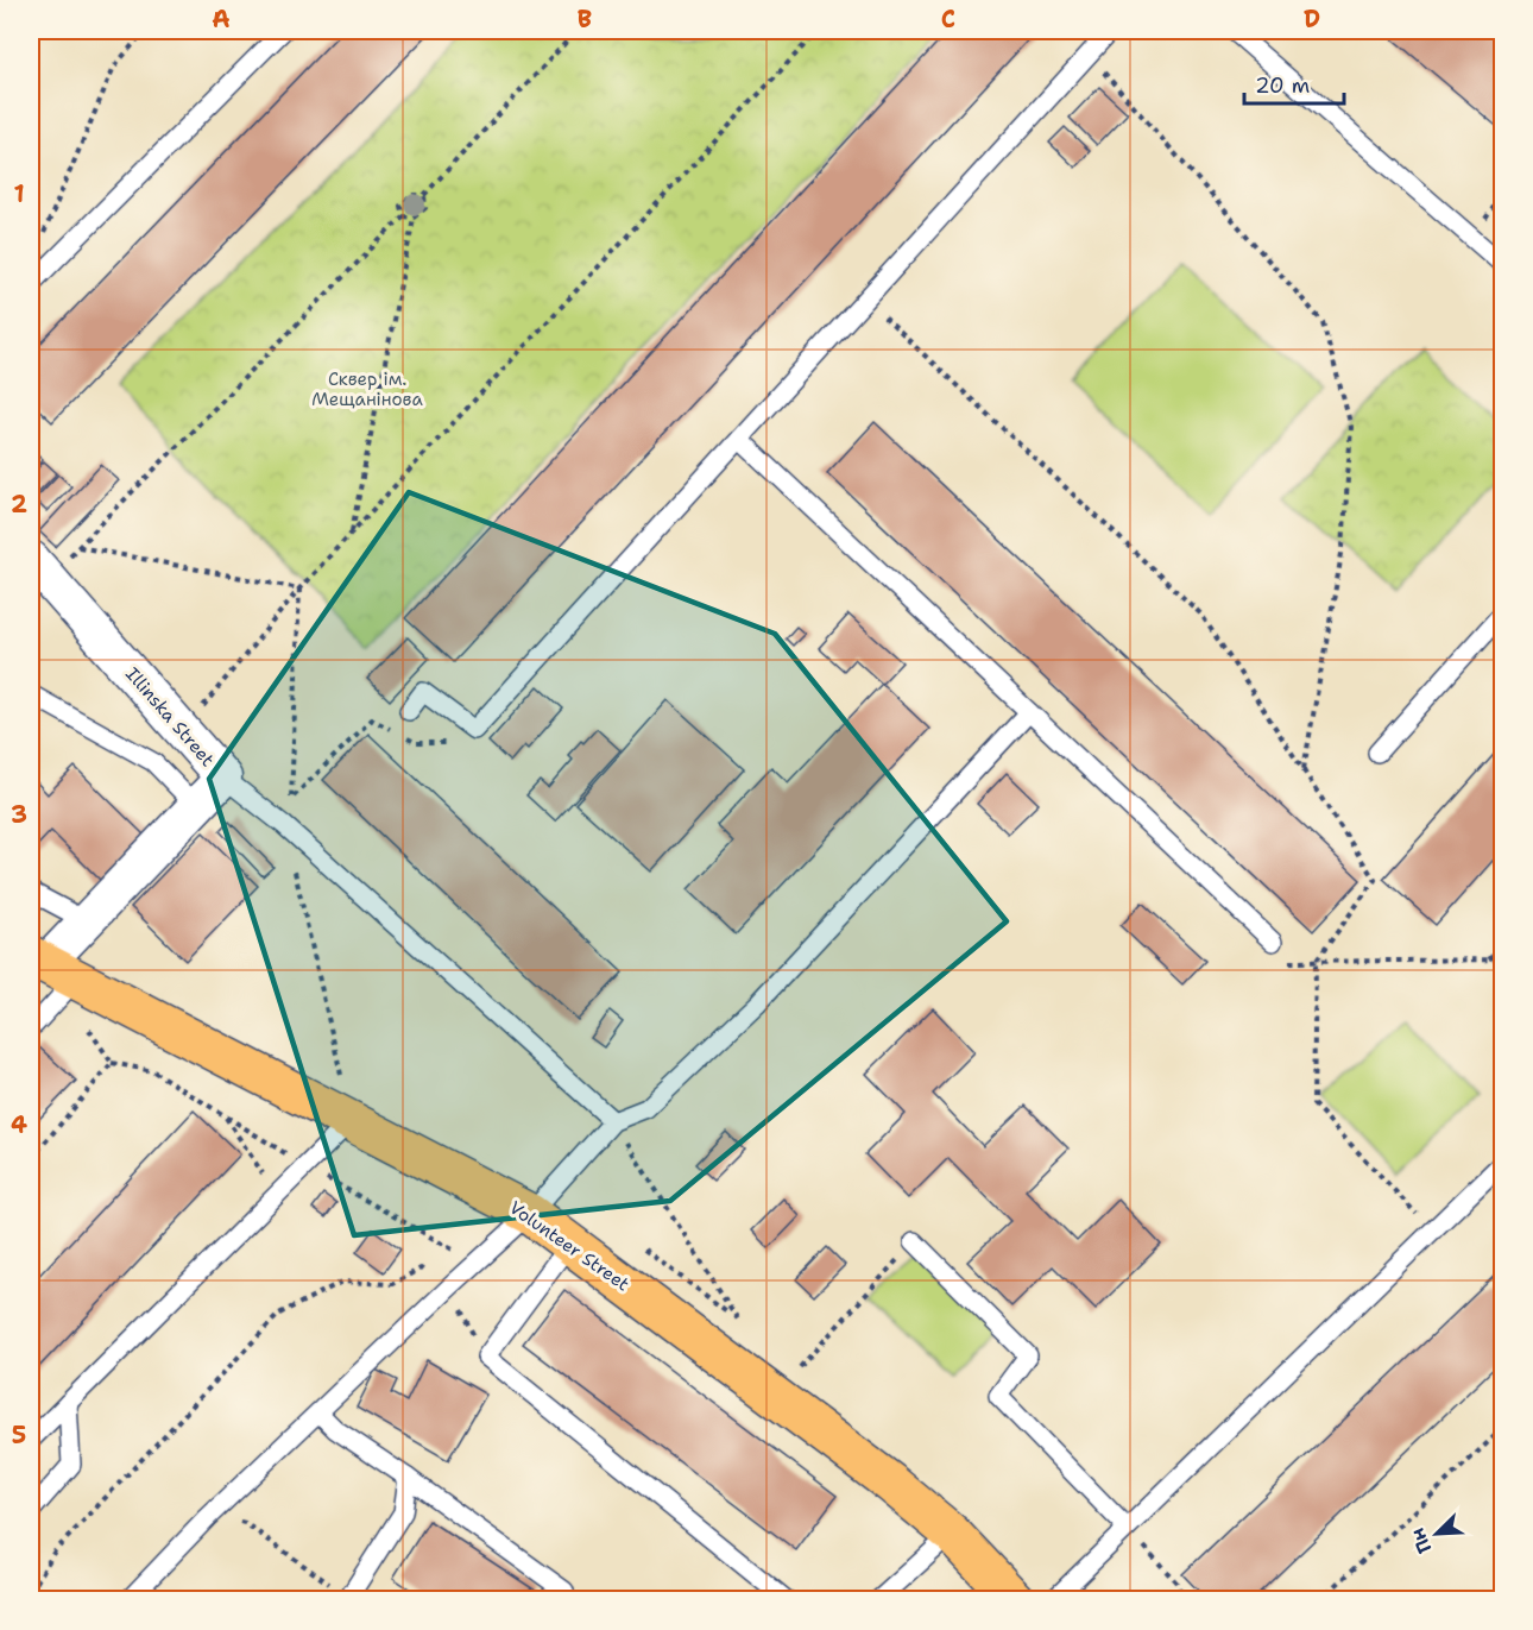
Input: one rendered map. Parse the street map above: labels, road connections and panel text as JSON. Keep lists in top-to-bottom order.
{
  "streets": {
    "main road": ["Volunteer Street"],
    "street": ["Illinska Street"]
  },
  "crossings": [
    ["Illinska Street", "Volunteer Street"]
  ],
  "parks": ["Сквер ім. Мещанінова"],
  "scale_bar": "20 m",
  "north": "bottom left",
  "grid": {
    "columns": [
      "A",
      "B",
      "C",
      "D"
    ],
    "rows": [
      "1",
      "2",
      "3",
      "4",
      "5"
    ]
  }
}
